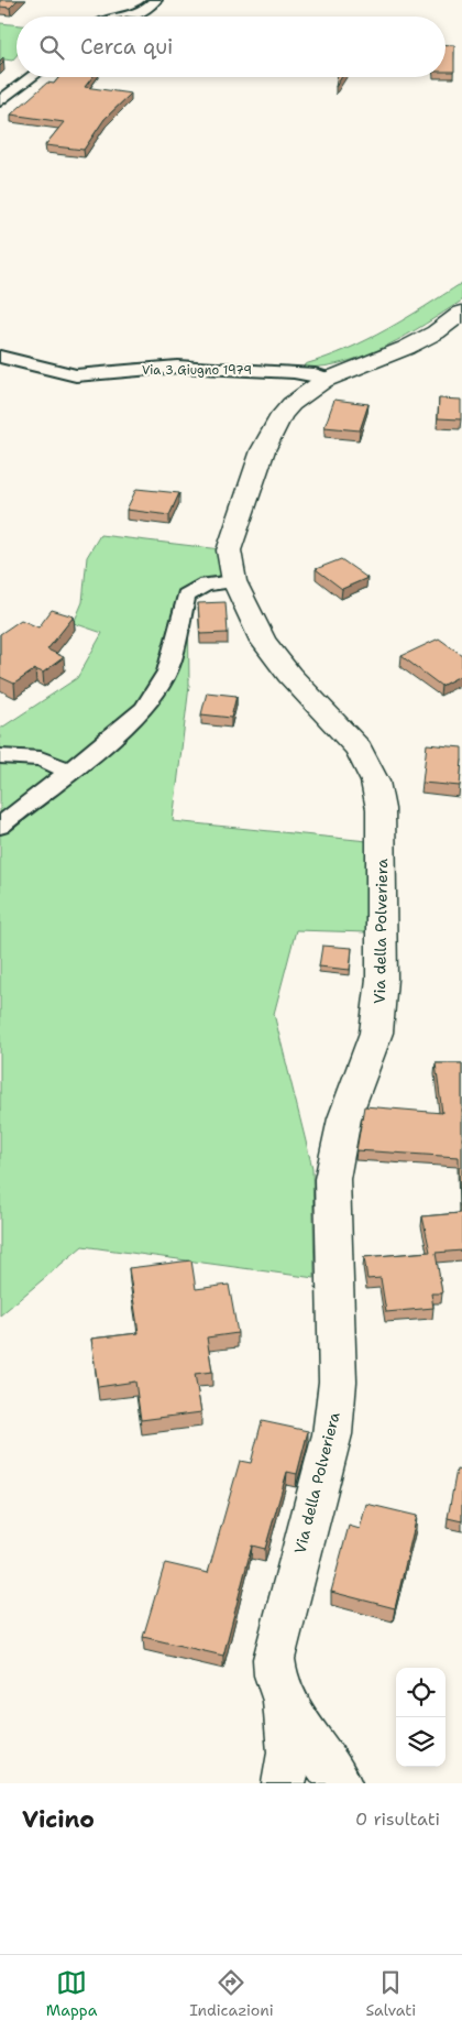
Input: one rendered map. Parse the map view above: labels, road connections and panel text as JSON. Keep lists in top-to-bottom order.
{
  "streets": {
    "main road": ["Via della Polveriera"],
    "street": ["Via 3 Giugno 1979"]
  },
  "crossings": [
    ["Via 3 Giugno 1979", "Via della Polveriera"]
  ],
  "page": {
    "search": "Cerca qui",
    "heading": ["Vicino", "0 risultati"],
    "nav": ["Mappa", "Indicazioni", "Salvati"]
  }
}
